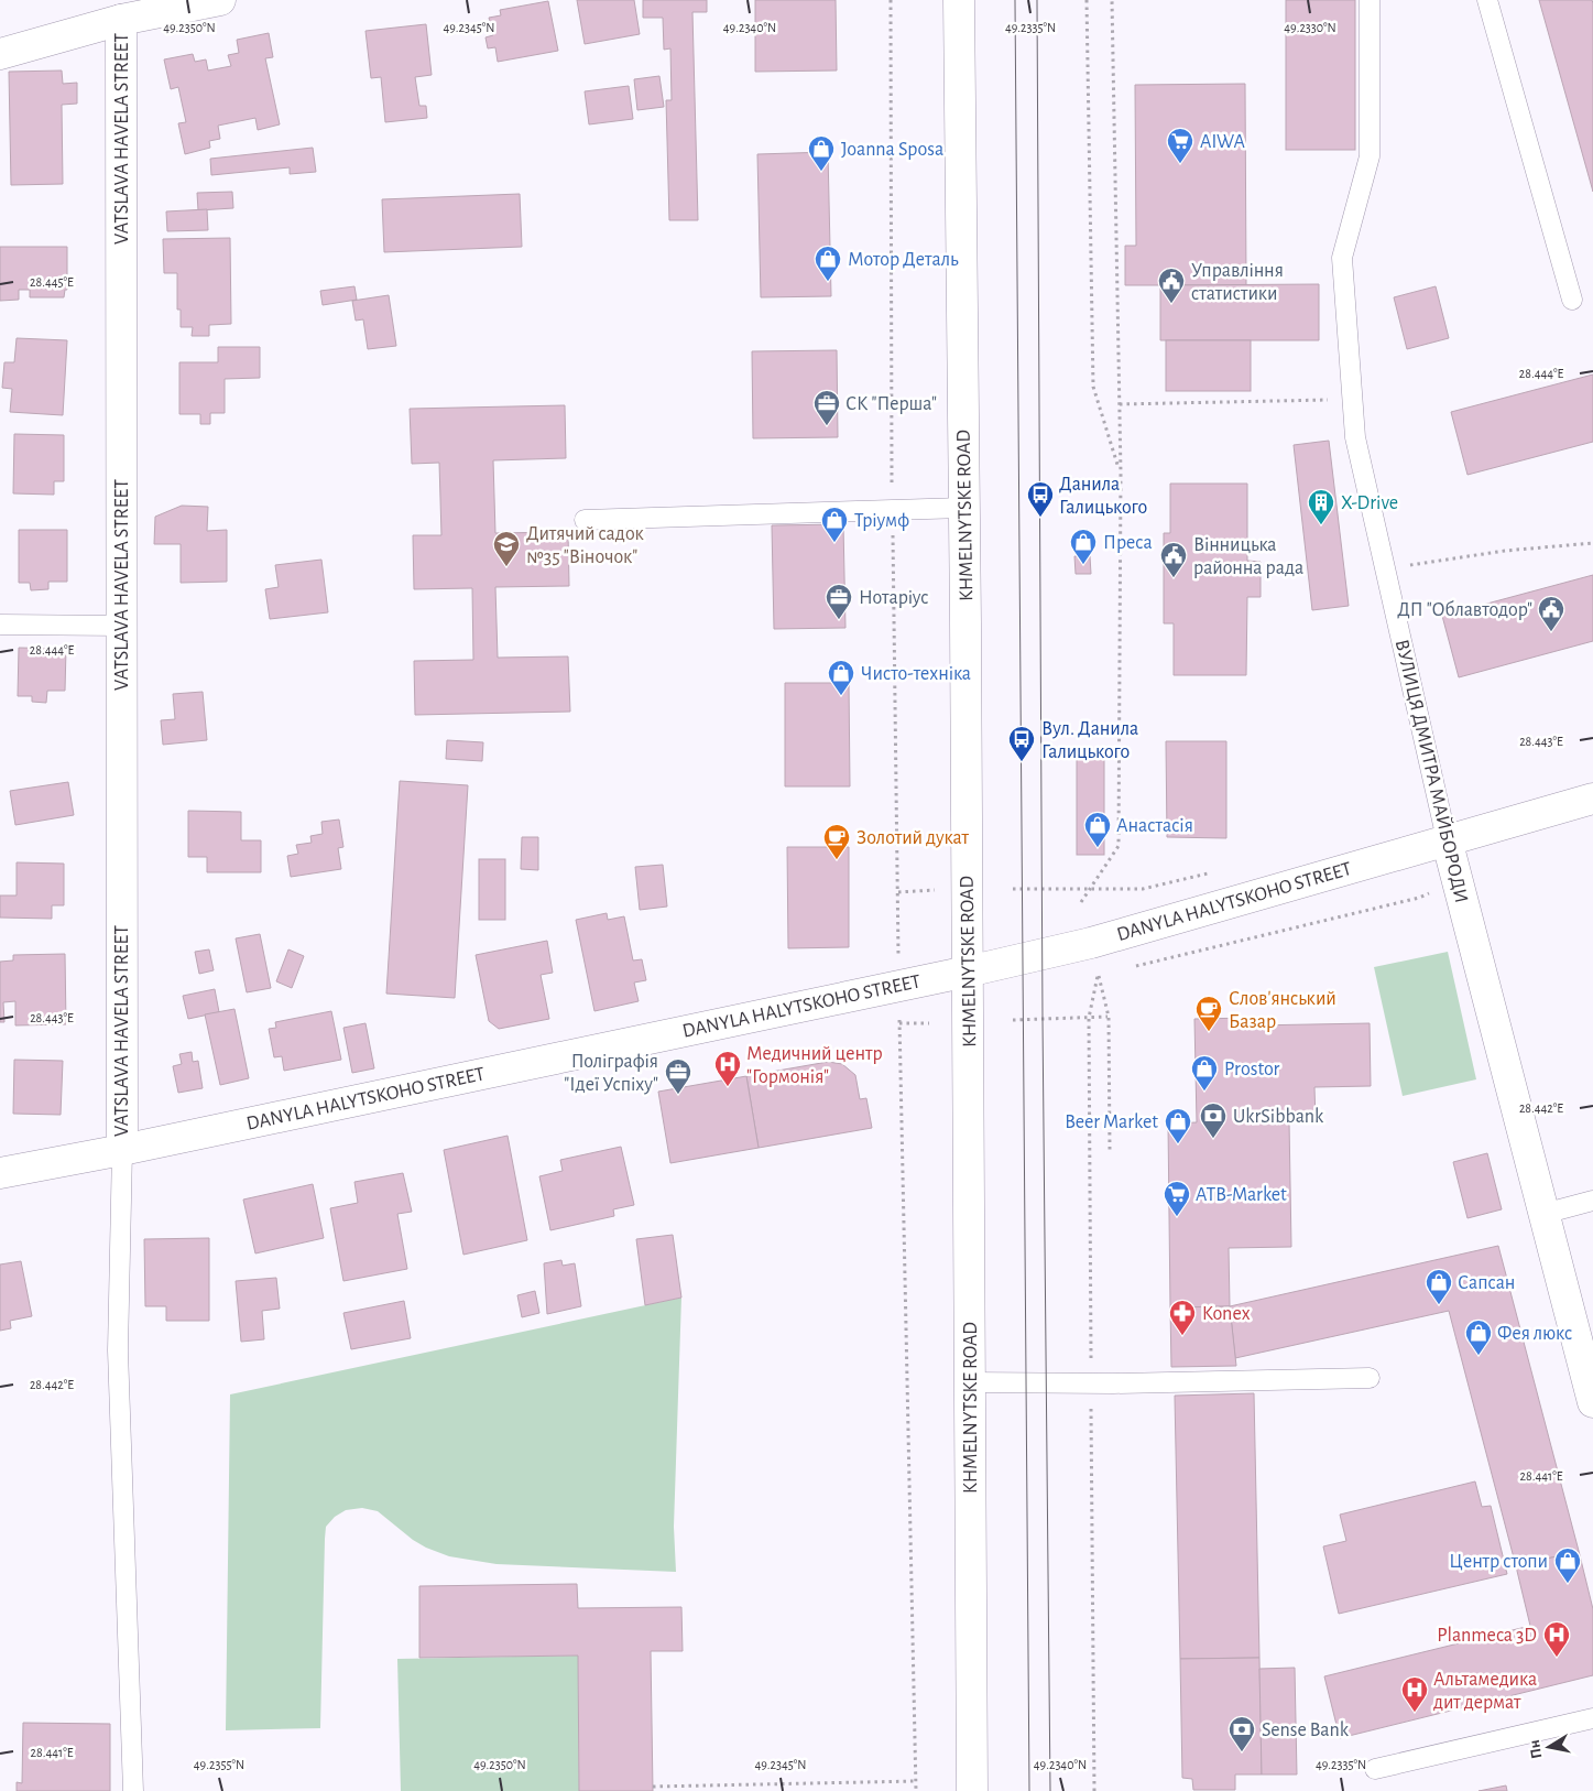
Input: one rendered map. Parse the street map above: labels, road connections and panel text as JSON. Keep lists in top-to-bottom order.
{
  "streets": {
    "street": [
      "VATSLAVA HAVELA STREET",
      "KHMELNYTSKE ROAD",
      "ВУЛИЦЯ ДМИТРА МАЙБОРОДИ",
      "DANYLA HALYTSKOHO STREET"
    ]
  },
  "crossings": [
    ["VATSLAVA HAVELA STREET", "DANYLA HALYTSKOHO STREET"],
    ["KHMELNYTSKE ROAD", "DANYLA HALYTSKOHO STREET"],
    ["ВУЛИЦЯ ДМИТРА МАЙБОРОДИ", "DANYLA HALYTSKOHO STREET"]
  ],
  "places": {
    "supermarket": ["AIWA", "ATB-Market"],
    "shop": [
      "Joanna Sposa",
      "Мотор Деталь",
      "Тріумф",
      "Преса",
      "Чисто-техніка",
      "Анастасія",
      "Prostor",
      "Beer Market",
      "Сапсан",
      "Фея люкс",
      "Центр стопи"
    ],
    "public building": ["Управління статистики", "Вінницька районна рада", "ДП \"Облавтодор\""],
    "office": ["СК \"Перша\"", "Нотаріус", "Поліграфія \"Ідеї Успіху\""],
    "bus stop": ["Данила Галицького", "Вул. Данила Галицького"],
    "building": ["X-Drive"],
    "school or university": ["Дитячий садок №35 \"Віночок\""],
    "cafe": ["Золотий дукат", "Слов'янський Базар"],
    "hospital": ["Медичний центр \"Гормонія\"", "Planmeca 3D", "Альтамедика дит дермат"],
    "bank": ["UkrSibbank", "Sense Bank"],
    "pharmacy": ["Konex"]
  },
  "north": "left",
  "coordinates": [
    "49.2350°N",
    "49.2345°N",
    "49.2340°N",
    "49.2335°N",
    "49.2330°N",
    "28.445°E",
    "28.444°E",
    "28.443°E",
    "28.442°E",
    "28.441°E",
    "49.2355°N"
  ]
}
